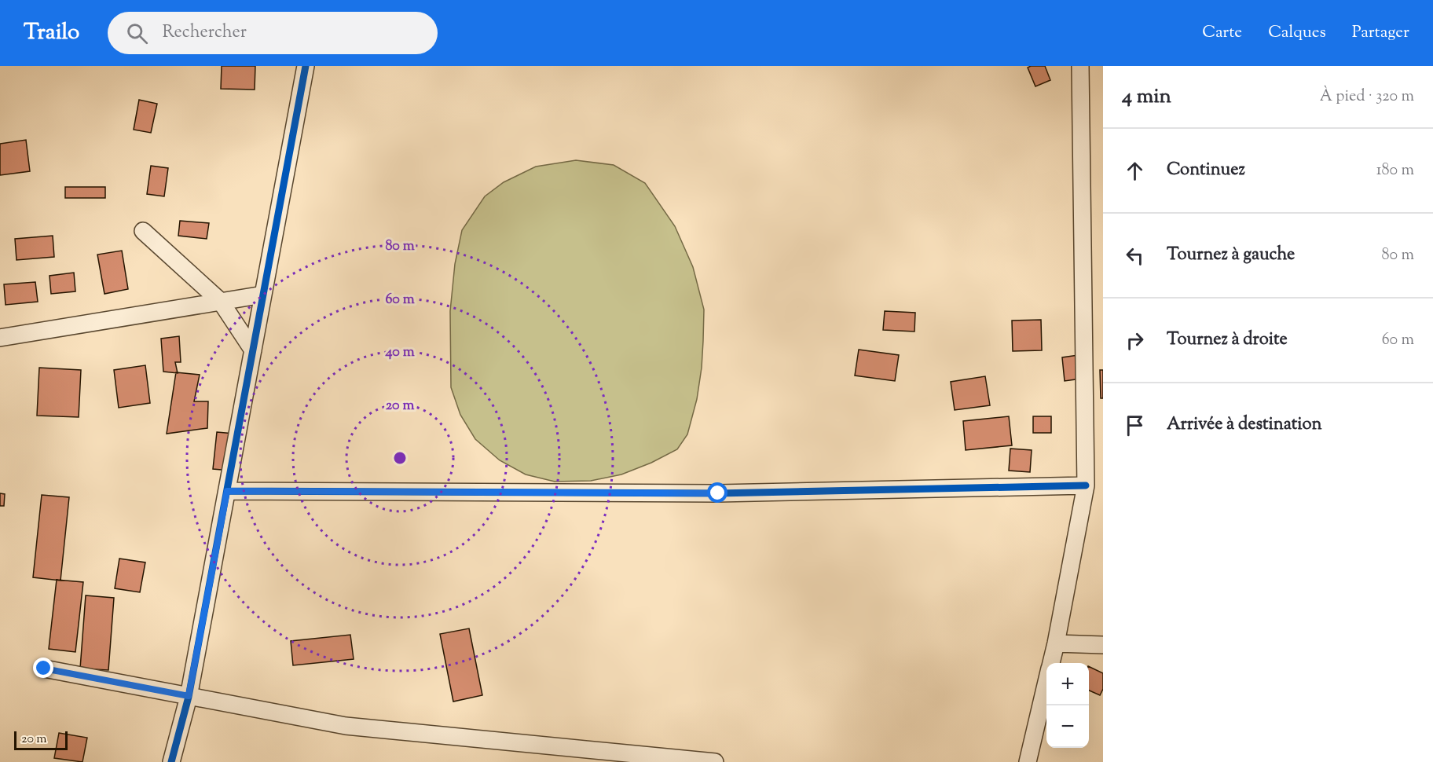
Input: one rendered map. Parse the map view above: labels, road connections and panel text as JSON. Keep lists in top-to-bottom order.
{
  "scale_bar": "20 m",
  "page": {
    "header": "Trailo",
    "search": "Rechercher",
    "nav": ["Carte", "Calques", "Partager"],
    "heading": ["4 min", "À pied · 320 m"],
    "list": [
      ["Continuez", "180 m"],
      ["Tournez à gauche", "80 m"],
      ["Tournez à droite", "60 m"],
      "Arrivée à destination"
    ],
    "map_buttons": ["+", "−"],
    "scale": "20 m"
  },
  "rings": [
    "80 m",
    "60 m",
    "40 m",
    "20 m"
  ]
}
